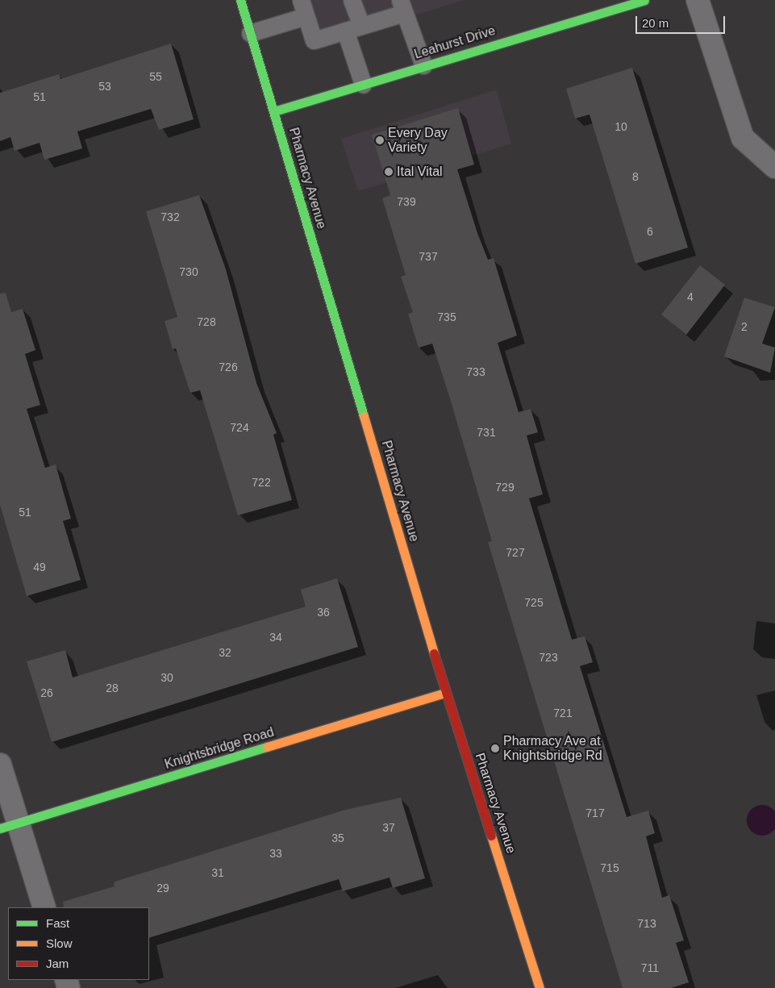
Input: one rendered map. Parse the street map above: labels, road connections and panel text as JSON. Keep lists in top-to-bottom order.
{
  "streets": {
    "street": ["Leahurst Drive", "Pharmacy Avenue", "Knightsbridge Road"]
  },
  "crossings": [
    ["Leahurst Drive", "Pharmacy Avenue"],
    ["Pharmacy Avenue", "Knightsbridge Road"]
  ],
  "places": ["Every Day Variety", "Ital Vital", "Pharmacy Ave at Knightsbridge Rd"],
  "house_numbers": [
    "55",
    "53",
    "51",
    "10",
    "8",
    "739",
    "732",
    "6",
    "737",
    "730",
    "4",
    "735",
    "728",
    "2",
    "726",
    "733",
    "724",
    "731",
    "722",
    "729",
    "51",
    "727",
    "49",
    "725",
    "36",
    "34",
    "32",
    "723",
    "30",
    "28",
    "26",
    "721",
    "717",
    "37",
    "35",
    "33",
    "715",
    "31",
    "29",
    "713",
    "711"
  ],
  "legend": ["Fast", "Slow", "Jam"],
  "scale_bar": "20 m"
}
